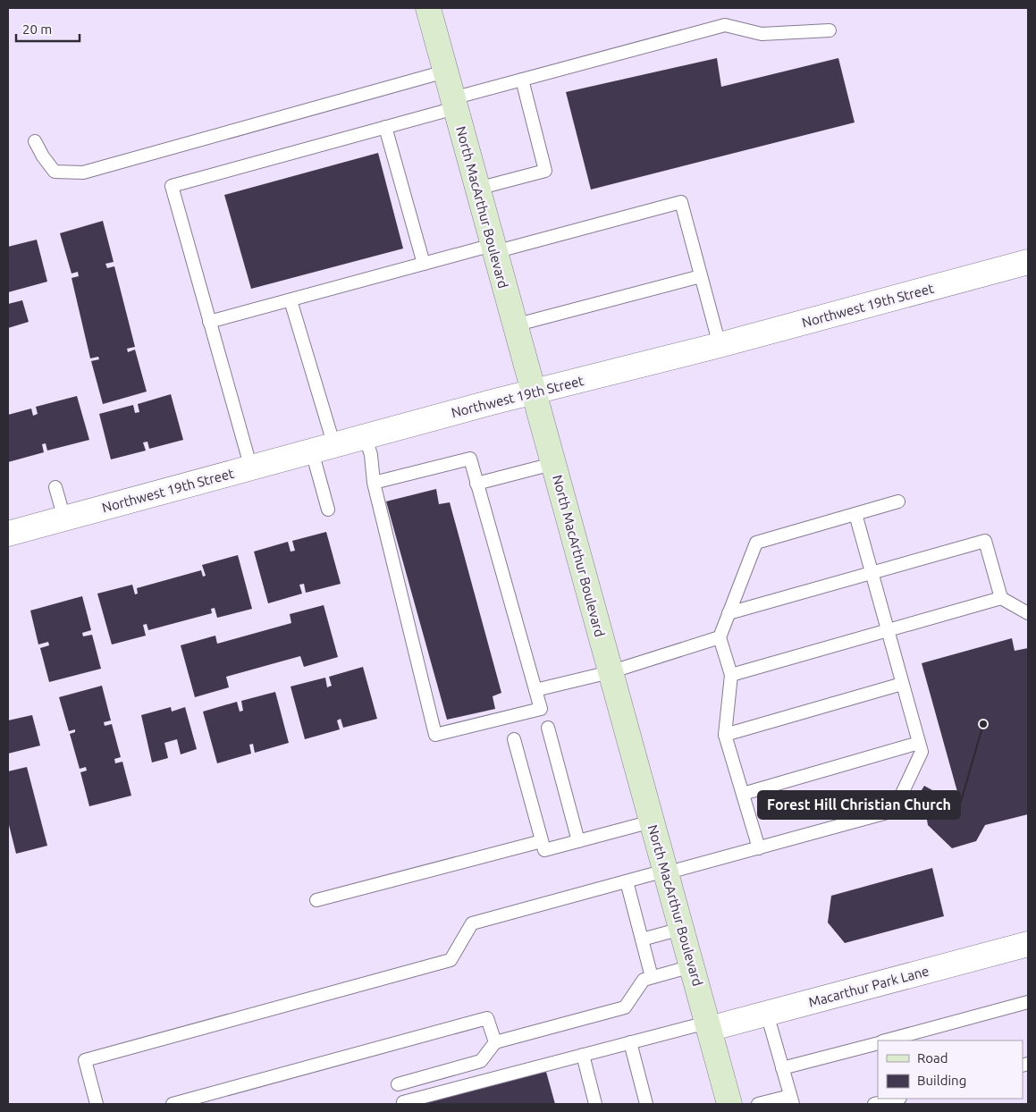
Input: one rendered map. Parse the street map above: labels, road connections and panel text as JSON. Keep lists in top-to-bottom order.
{
  "streets": {
    "main road": ["North MacArthur Boulevard"],
    "street": ["Northwest 19th Street", "Macarthur Park Lane"]
  },
  "crossings": [
    ["North MacArthur Boulevard", "Northwest 19th Street"],
    ["North MacArthur Boulevard", "Macarthur Park Lane"]
  ],
  "places": ["Forest Hill Christian Church"],
  "legend": ["Road", "Building"],
  "scale_bar": "20 m"
}
